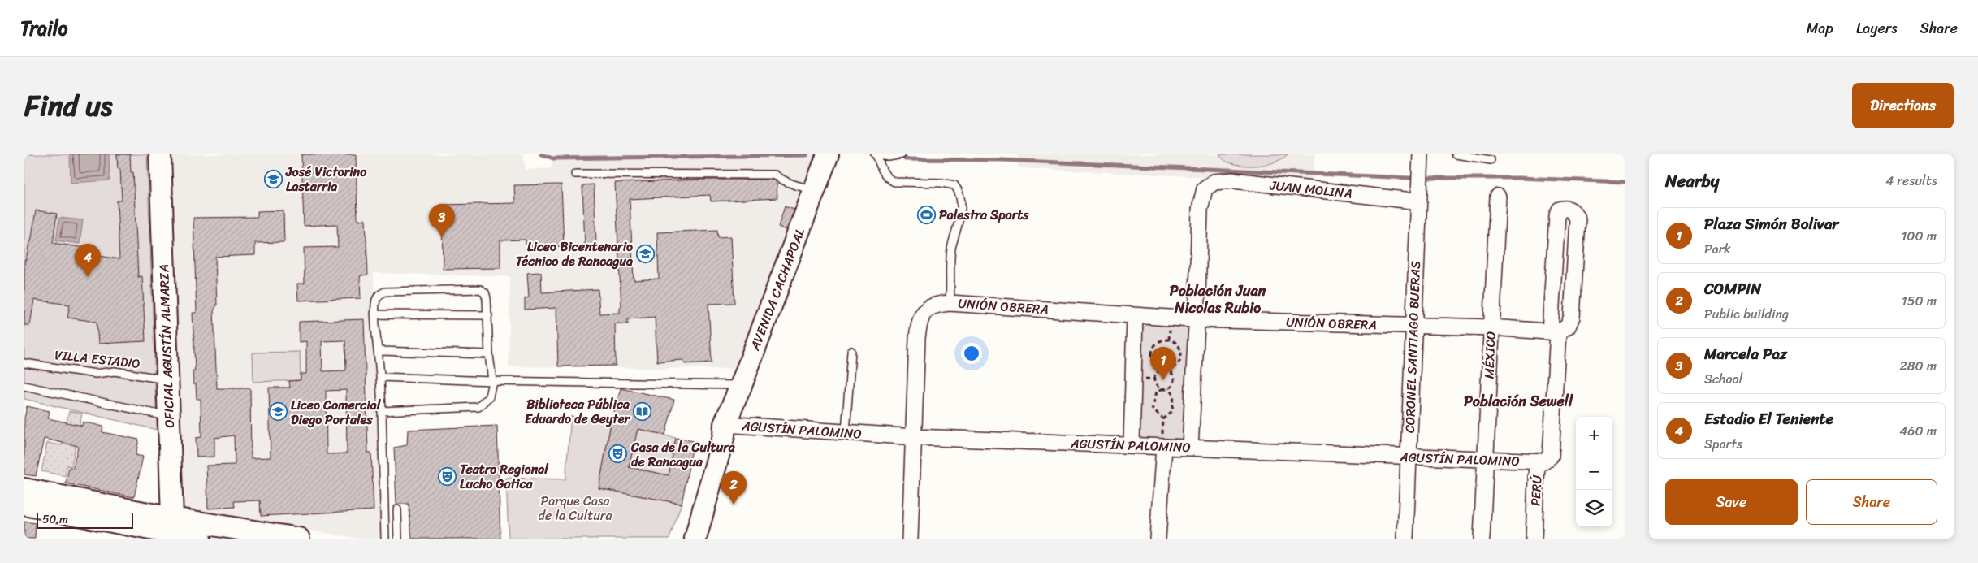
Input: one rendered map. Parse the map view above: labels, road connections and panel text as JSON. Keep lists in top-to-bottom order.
{
  "streets": {
    "main road": ["AVENIDA CACHAPOAL", "OFICIAL AGUSTÍN ALMARZA"],
    "street": [
      "JUAN MOLINA",
      "UNIÓN OBRERA",
      "CORONEL SANTIAGO BUERAS",
      "MÉXICO",
      "AGUSTÍN PALOMINO",
      "PERÚ"
    ],
    "lane": ["VILLA ESTADIO"]
  },
  "crossings": [
    ["JUAN MOLINA", "UNIÓN OBRERA"],
    ["JUAN MOLINA", "CORONEL SANTIAGO BUERAS"],
    ["AVENIDA CACHAPOAL", "AGUSTÍN PALOMINO"],
    ["UNIÓN OBRERA", "CORONEL SANTIAGO BUERAS"],
    ["UNIÓN OBRERA", "MÉXICO"],
    ["UNIÓN OBRERA", "AGUSTÍN PALOMINO"],
    ["UNIÓN OBRERA", "PERÚ"],
    ["OFICIAL AGUSTÍN ALMARZA", "VILLA ESTADIO"],
    ["CORONEL SANTIAGO BUERAS", "AGUSTÍN PALOMINO"],
    ["MÉXICO", "AGUSTÍN PALOMINO"],
    ["AGUSTÍN PALOMINO", "PERÚ"]
  ],
  "districts": ["Población Juan Nicolas Rubio", "Población Sewell"],
  "parks": ["Parque Casa de la Cultura"],
  "places": {
    "school or university": ["José Victorino Lastarria", "Liceo Bicentenario Técnico de Rancagua", "Liceo Comercial Diego Portales"],
    "sports": ["Palestra Sports"],
    "library": ["Biblioteca Pública Eduardo de Geyter"],
    "theatre": ["Casa de la Cultura de Rancagua", "Teatro Regional Lucho Gatica"]
  },
  "scale_bar": "50 m",
  "page": {
    "header": "Trailo",
    "nav": ["Map", "Layers", "Share"],
    "title": "Find us",
    "buttons": [
      "Directions",
      ["Save", "Share"]
    ],
    "heading": ["Nearby", "4 results"],
    "pins": [
      "3",
      "4",
      "1",
      "2"
    ],
    "list": [
      {
        "mark": "1",
        "name": "Plaza Simón Bolivar",
        "note": "Park",
        "value": "100 m"
      },
      {
        "mark": "2",
        "name": "COMPIN",
        "note": "Public building",
        "value": "150 m"
      },
      {
        "mark": "3",
        "name": "Marcela Paz",
        "note": "School",
        "value": "280 m"
      },
      {
        "mark": "4",
        "name": "Estadio El Teniente",
        "note": "Sports",
        "value": "460 m"
      }
    ],
    "map_buttons": ["+", "−"],
    "scale": "50 m"
  }
}
